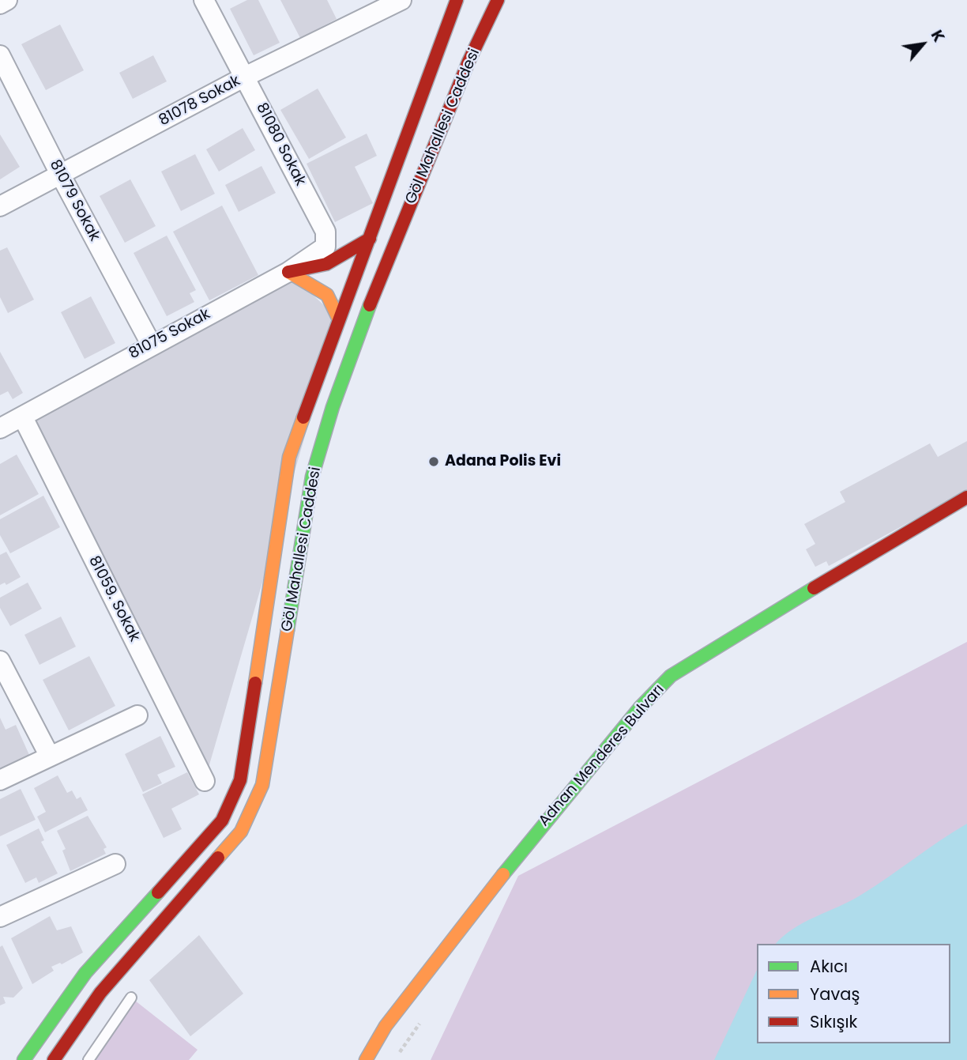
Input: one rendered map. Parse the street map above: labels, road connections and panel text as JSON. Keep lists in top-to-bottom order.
{
  "streets": {
    "main road": ["Göl Mahallesi Caddesi", "Adnan Menderes Bulvarı"],
    "street": [
      "81078 Sokak",
      "81080 Sokak",
      "81079 Sokak",
      "81075 Sokak",
      "81059. Sokak"
    ]
  },
  "crossings": [
    ["81078 Sokak", "81080 Sokak"],
    ["81078 Sokak", "81079 Sokak"],
    ["81080 Sokak", "81075 Sokak"],
    ["81079 Sokak", "81075 Sokak"],
    ["81075 Sokak", "81059. Sokak"]
  ],
  "places": ["Adana Polis Evi"],
  "legend": ["Akıcı", "Yavaş", "Sıkışık"],
  "north": "top right"
}
